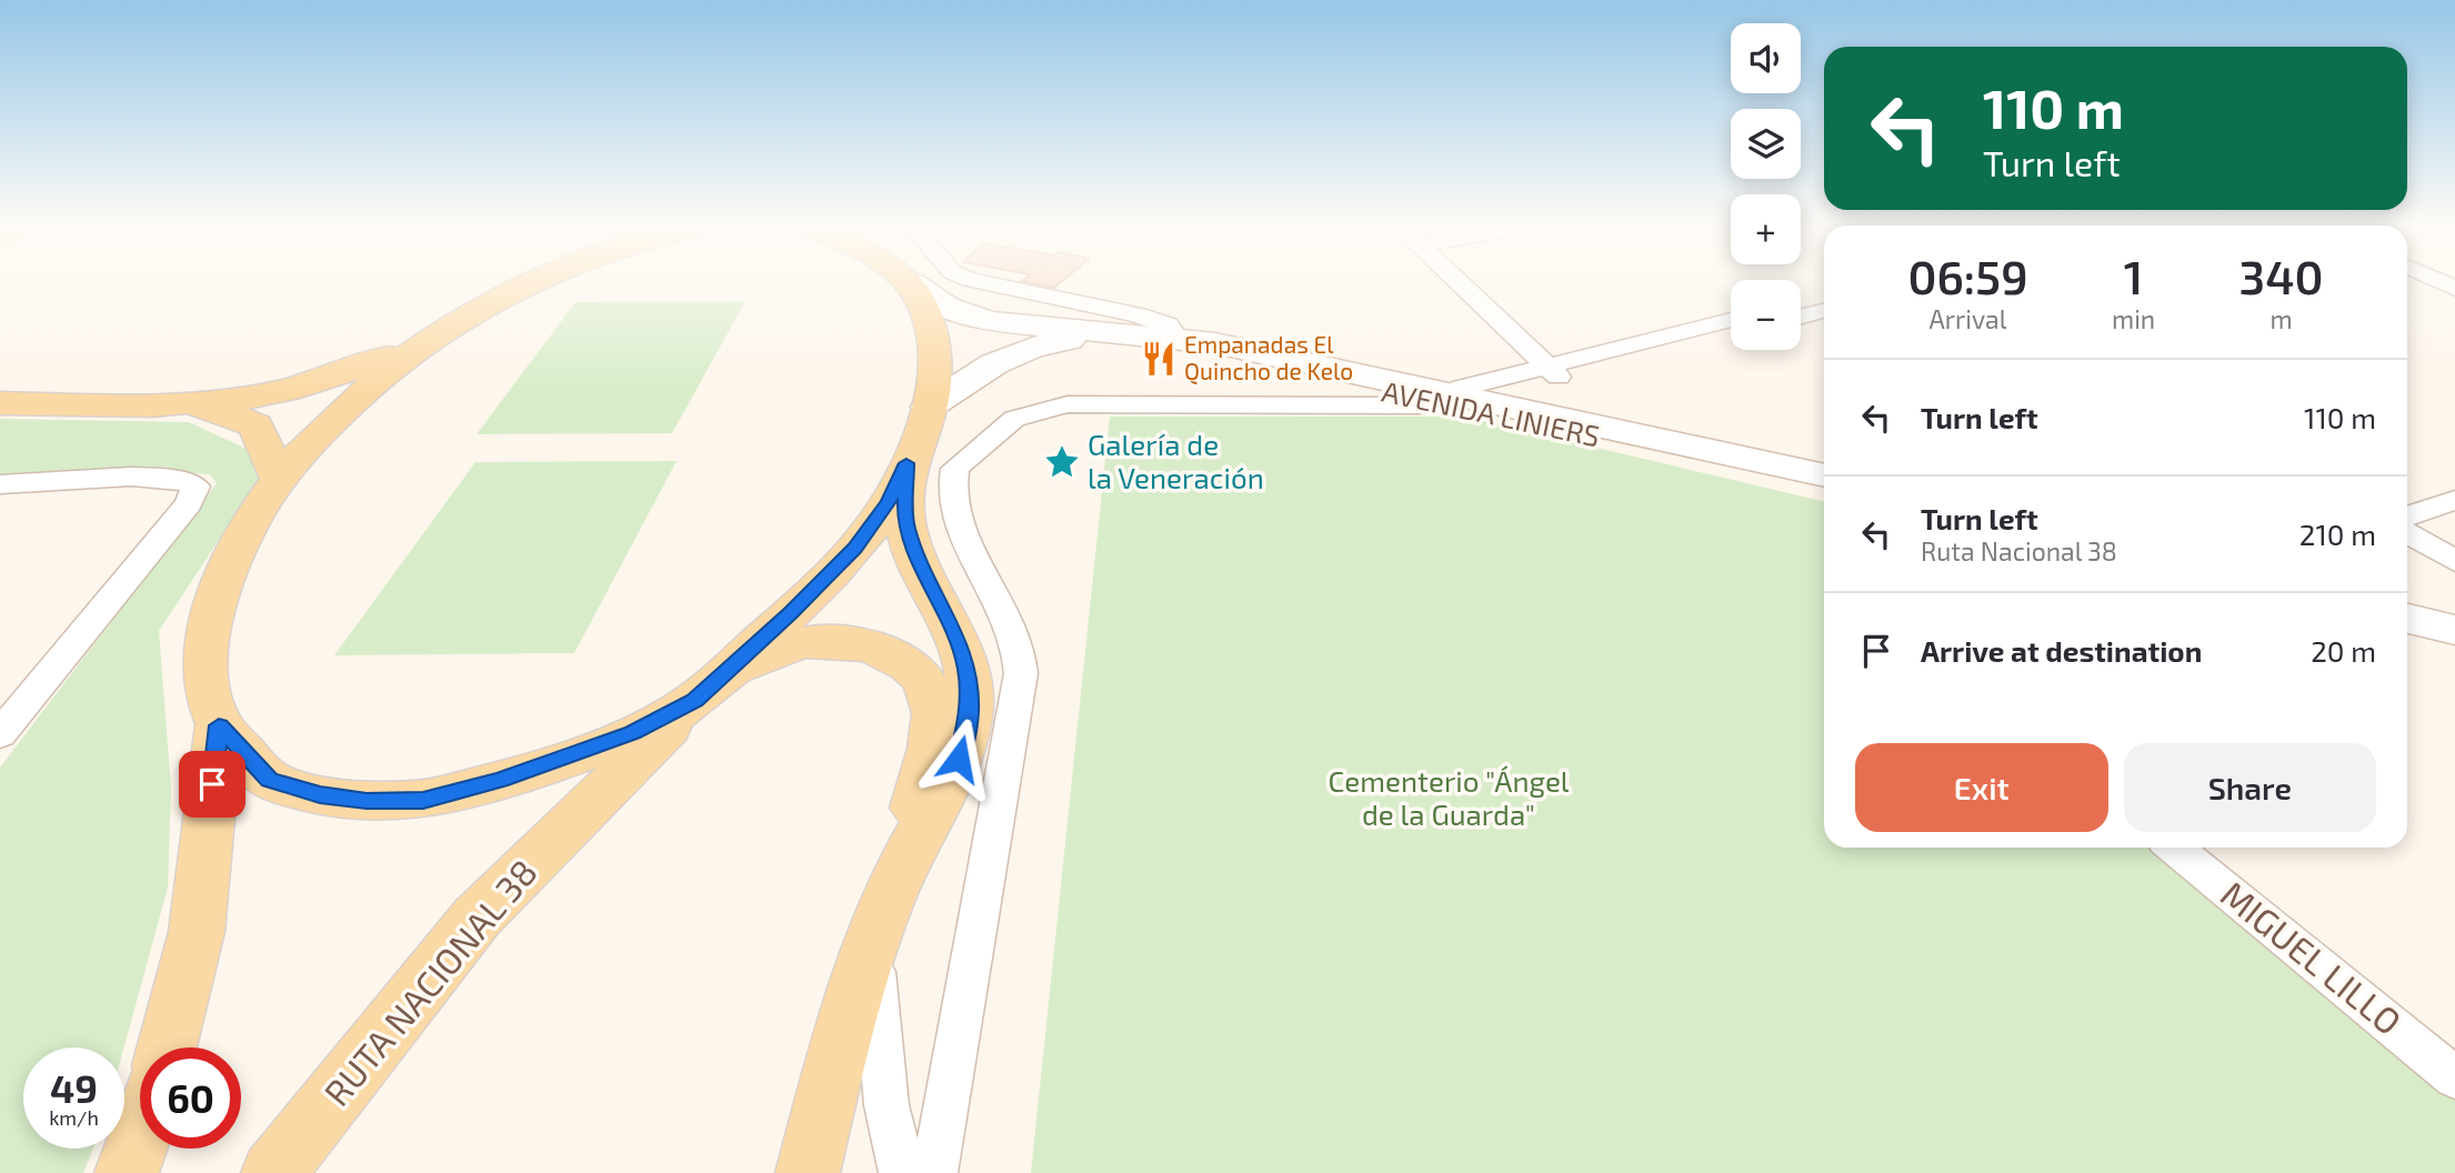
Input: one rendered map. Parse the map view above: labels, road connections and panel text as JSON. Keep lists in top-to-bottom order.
{
  "streets": {
    "main road": ["AVENIDA LINIERS", "RUTA NACIONAL 38"],
    "street": ["MIGUEL LILLO"]
  },
  "parks": ["Cementerio \"Ángel de la Guarda\""],
  "places": {
    "restaurant": ["Empanadas El Quincho de Kelo"],
    "place": ["Galería de la Veneración"]
  },
  "page": {
    "map_buttons": ["+", "−"],
    "turn": ["110 m", "Turn left"],
    "eta": [
      "06:59",
      "Arrival",
      "1",
      "min",
      "340",
      "m"
    ],
    "list": [
      {
        "name": "Turn left",
        "value": "110 m"
      },
      {
        "name": "Turn left",
        "note": "Ruta Nacional 38",
        "value": "210 m"
      },
      {
        "name": "Arrive at destination",
        "value": "20 m"
      }
    ],
    "buttons": ["Exit", "Share"],
    "speed": "49 km/h",
    "limit": "60"
  }
}
